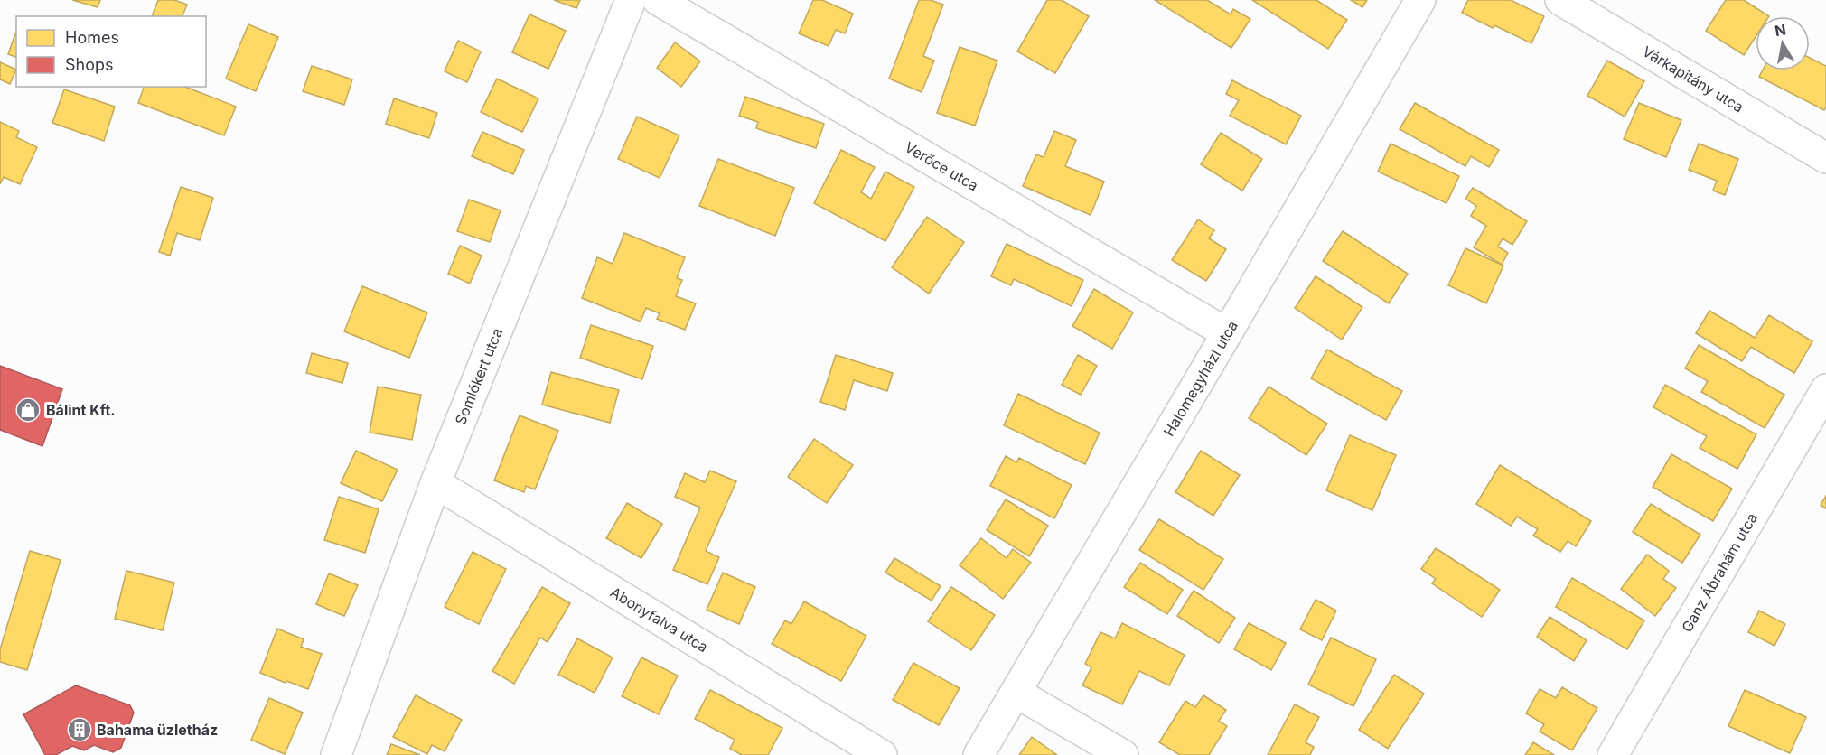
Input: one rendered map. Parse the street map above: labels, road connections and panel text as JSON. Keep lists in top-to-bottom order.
{
  "streets": {
    "street": [
      "Várkapitány utca",
      "Verőce utca",
      "Somlókert utca",
      "Halomegyházi utca",
      "Ganz Ábrahám utca",
      "Abonyfalva utca"
    ]
  },
  "crossings": [
    ["Verőce utca", "Halomegyházi utca"],
    ["Somlókert utca", "Abonyfalva utca"]
  ],
  "places": {
    "shop": ["Bálint Kft."],
    "building": ["Bahama üzletház"]
  },
  "legend": ["Homes", "Shops"],
  "north": "top"
}
